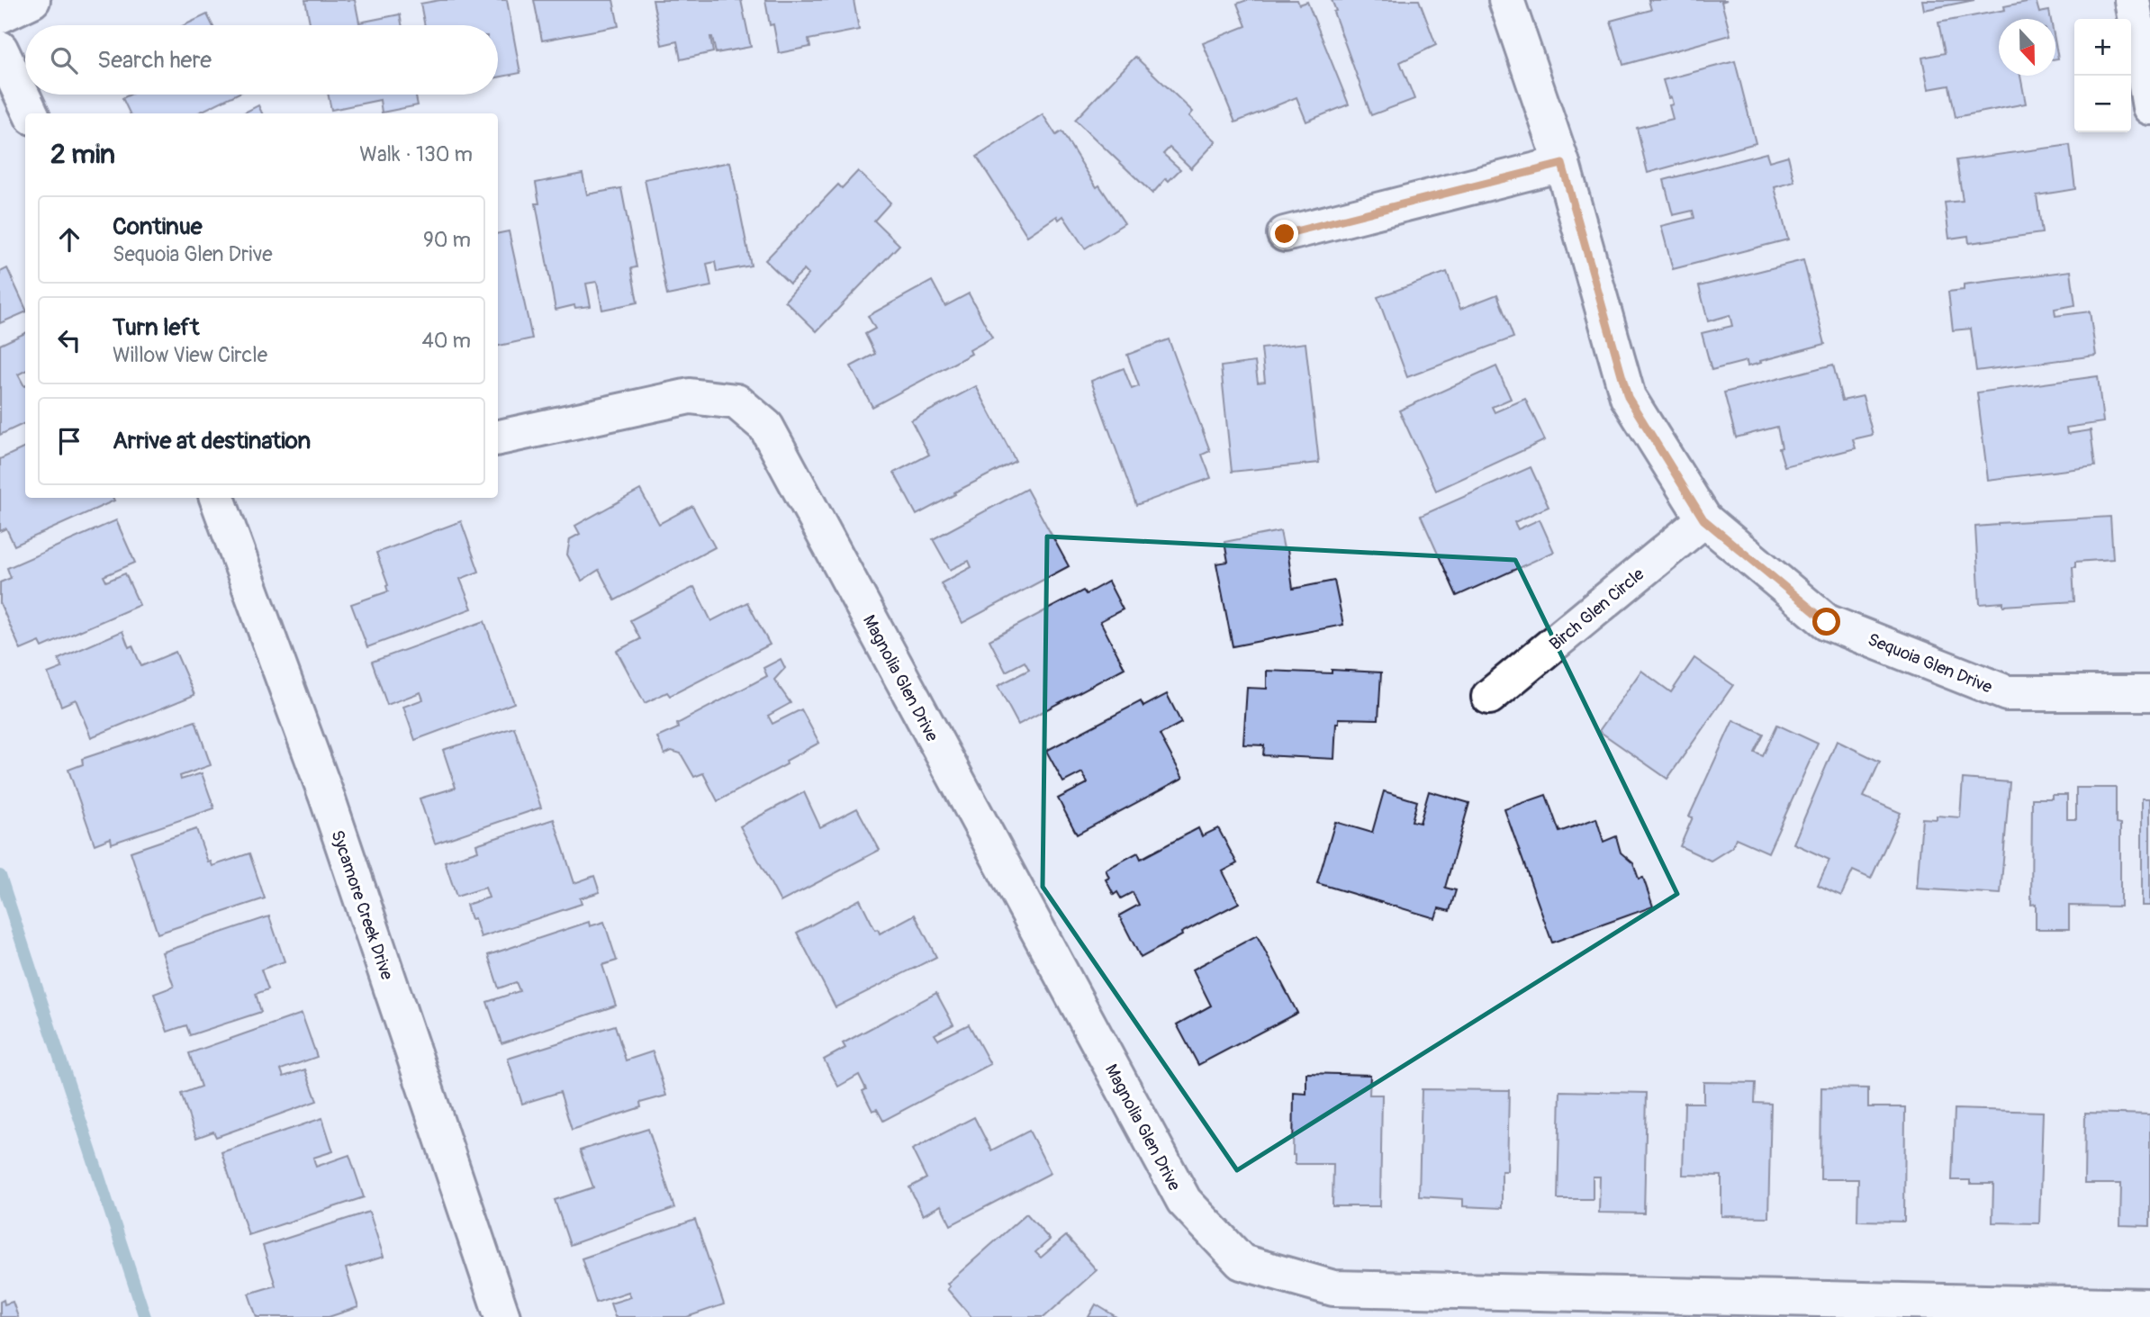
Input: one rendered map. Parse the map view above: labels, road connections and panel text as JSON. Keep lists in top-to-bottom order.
{
  "streets": {
    "street": [
      "Birch Glen Circle",
      "Sequoia Glen Drive",
      "Magnolia Glen Drive",
      "Sycamore Creek Drive"
    ]
  },
  "crossings": [
    ["Birch Glen Circle", "Sequoia Glen Drive"]
  ],
  "north": "bottom",
  "page": {
    "map_buttons": ["+", "−"],
    "search": "Search here",
    "heading": ["2 min", "Walk · 130 m"],
    "list": [
      ["Continue", "Sequoia Glen Drive", "90 m"],
      ["Turn left", "Willow View Circle", "40 m"],
      "Arrive at destination"
    ]
  }
}
